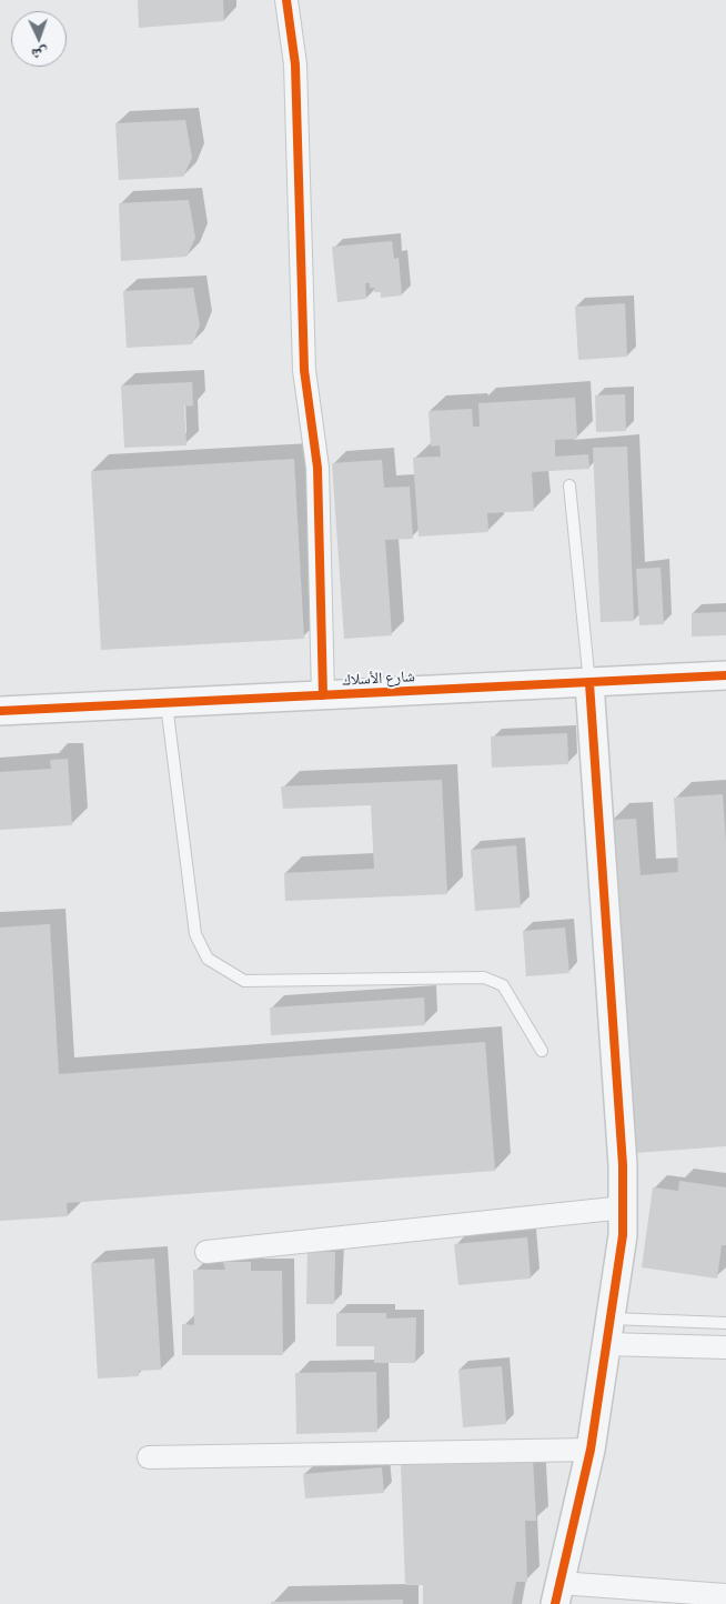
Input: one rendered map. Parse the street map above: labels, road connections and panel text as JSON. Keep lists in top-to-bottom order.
{
  "streets": {
    "street": ["شارع الأسلاك"]
  },
  "north": "bottom"
}
